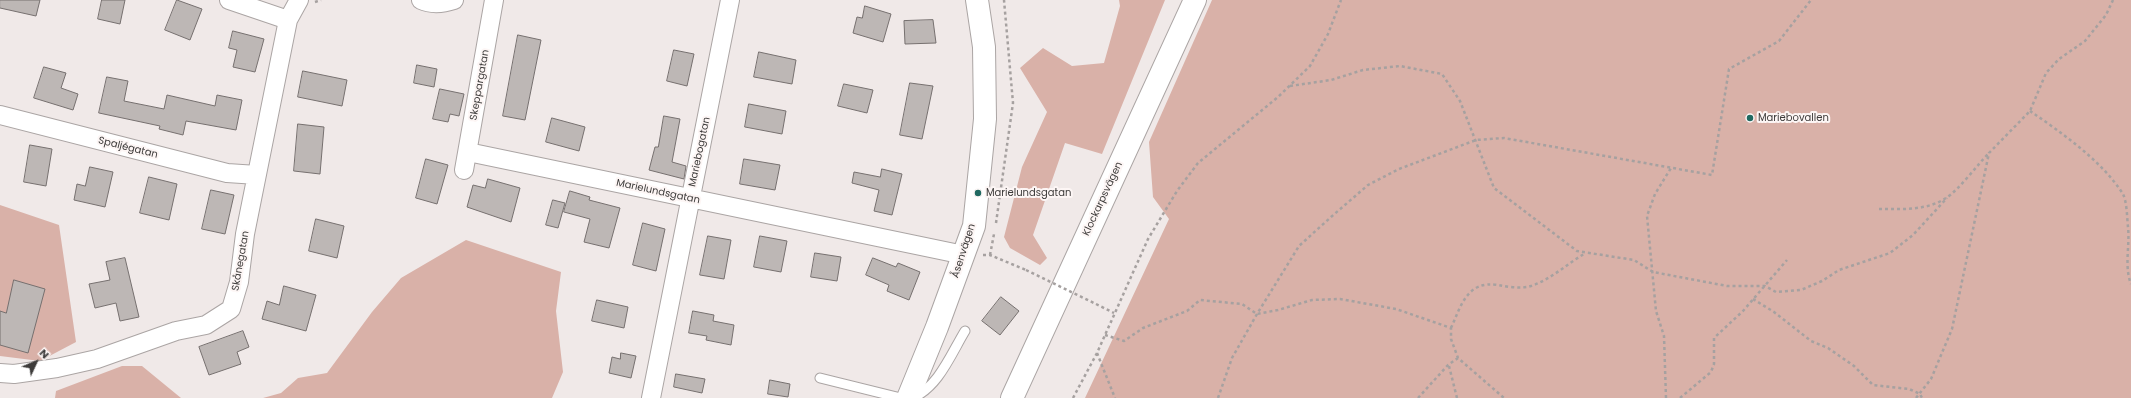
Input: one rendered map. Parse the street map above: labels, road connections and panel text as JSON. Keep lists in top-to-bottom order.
{
  "streets": {
    "street": [
      "Skeppargatan",
      "Spaljégatan",
      "Mariebogatan",
      "Marielundsgatan",
      "Klockarpsvägen",
      "Åsenvägen",
      "Skånegatan"
    ]
  },
  "crossings": [
    ["Skeppargatan", "Marielundsgatan"],
    ["Spaljégatan", "Skånegatan"],
    ["Mariebogatan", "Marielundsgatan"],
    ["Marielundsgatan", "Åsenvägen"]
  ],
  "places": ["Mariebovallen", "Marielundsgatan"],
  "north": "top right"
}
